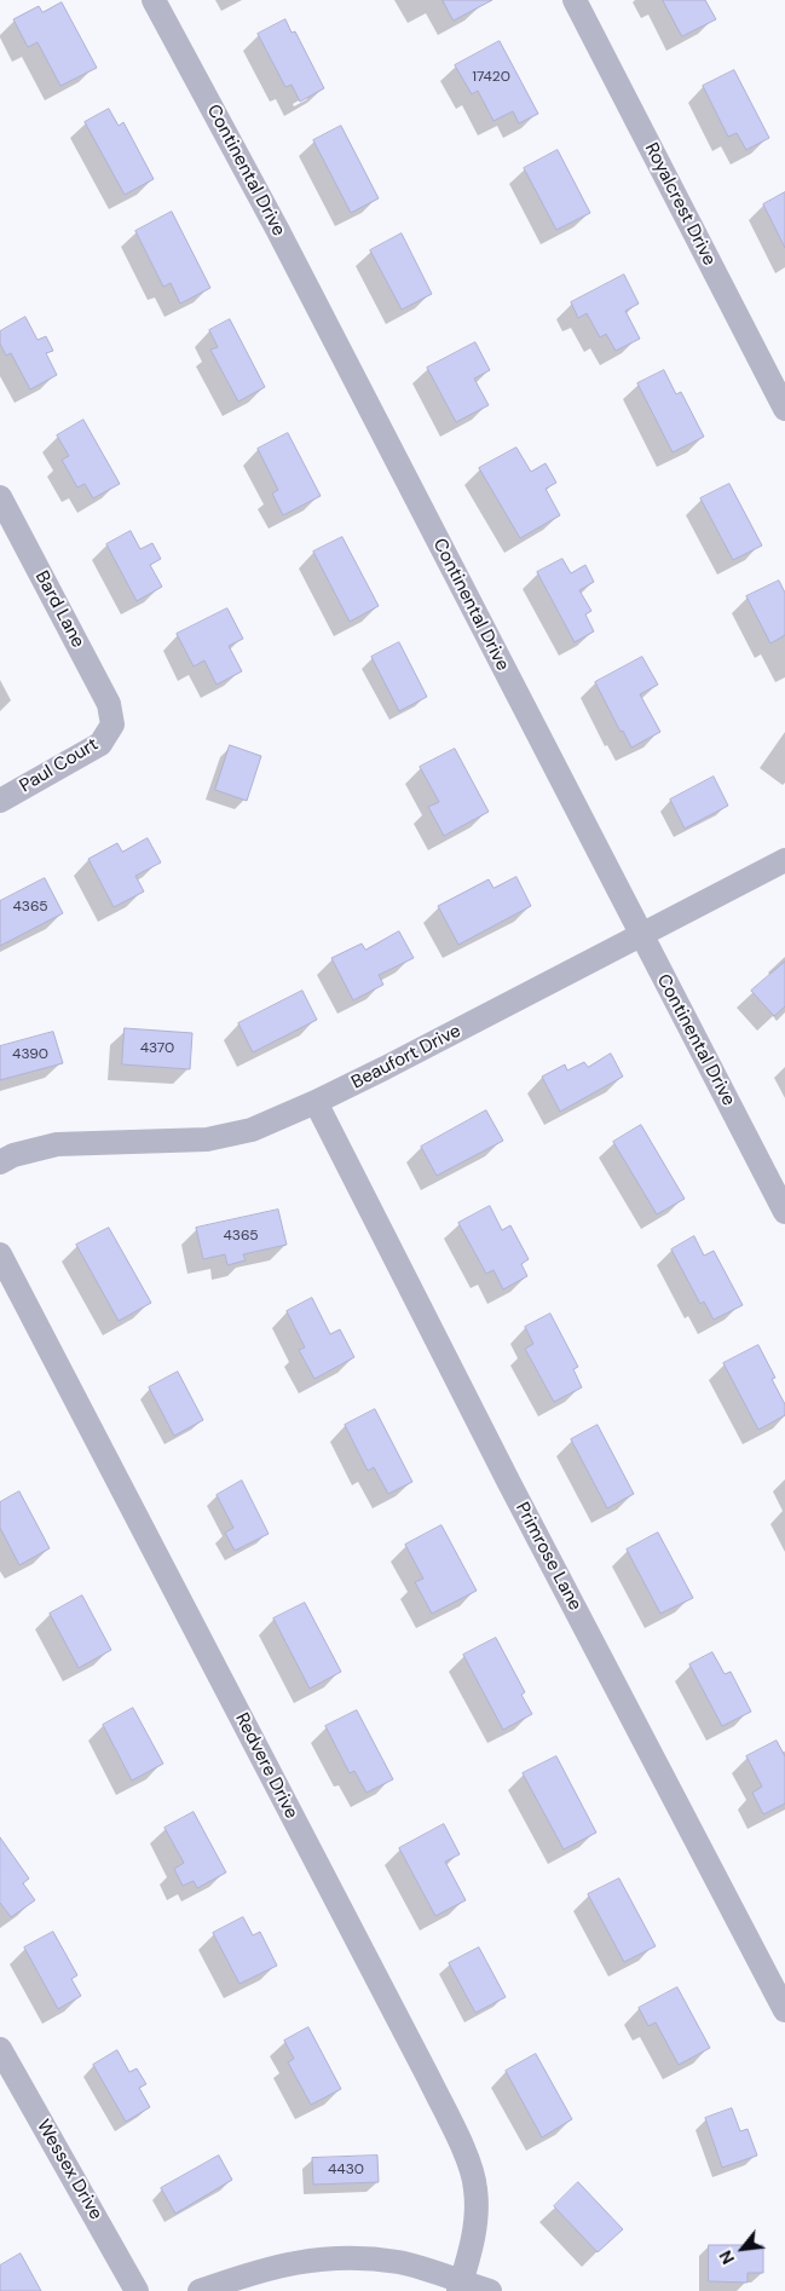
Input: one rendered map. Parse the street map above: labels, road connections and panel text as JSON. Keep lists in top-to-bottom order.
{
  "streets": {
    "street": [
      "Continental Drive",
      "Royalcrest Drive",
      "Bard Lane",
      "Paul Court",
      "Beaufort Drive",
      "Primrose Lane",
      "Redvere Drive",
      "Wessex Drive"
    ]
  },
  "crossings": [
    ["Continental Drive", "Beaufort Drive"],
    ["Bard Lane", "Paul Court"],
    ["Beaufort Drive", "Primrose Lane"]
  ],
  "house_numbers": [
    "17420",
    "4365",
    "4370",
    "4390",
    "4365",
    "4430"
  ],
  "north": "bottom left"
}
